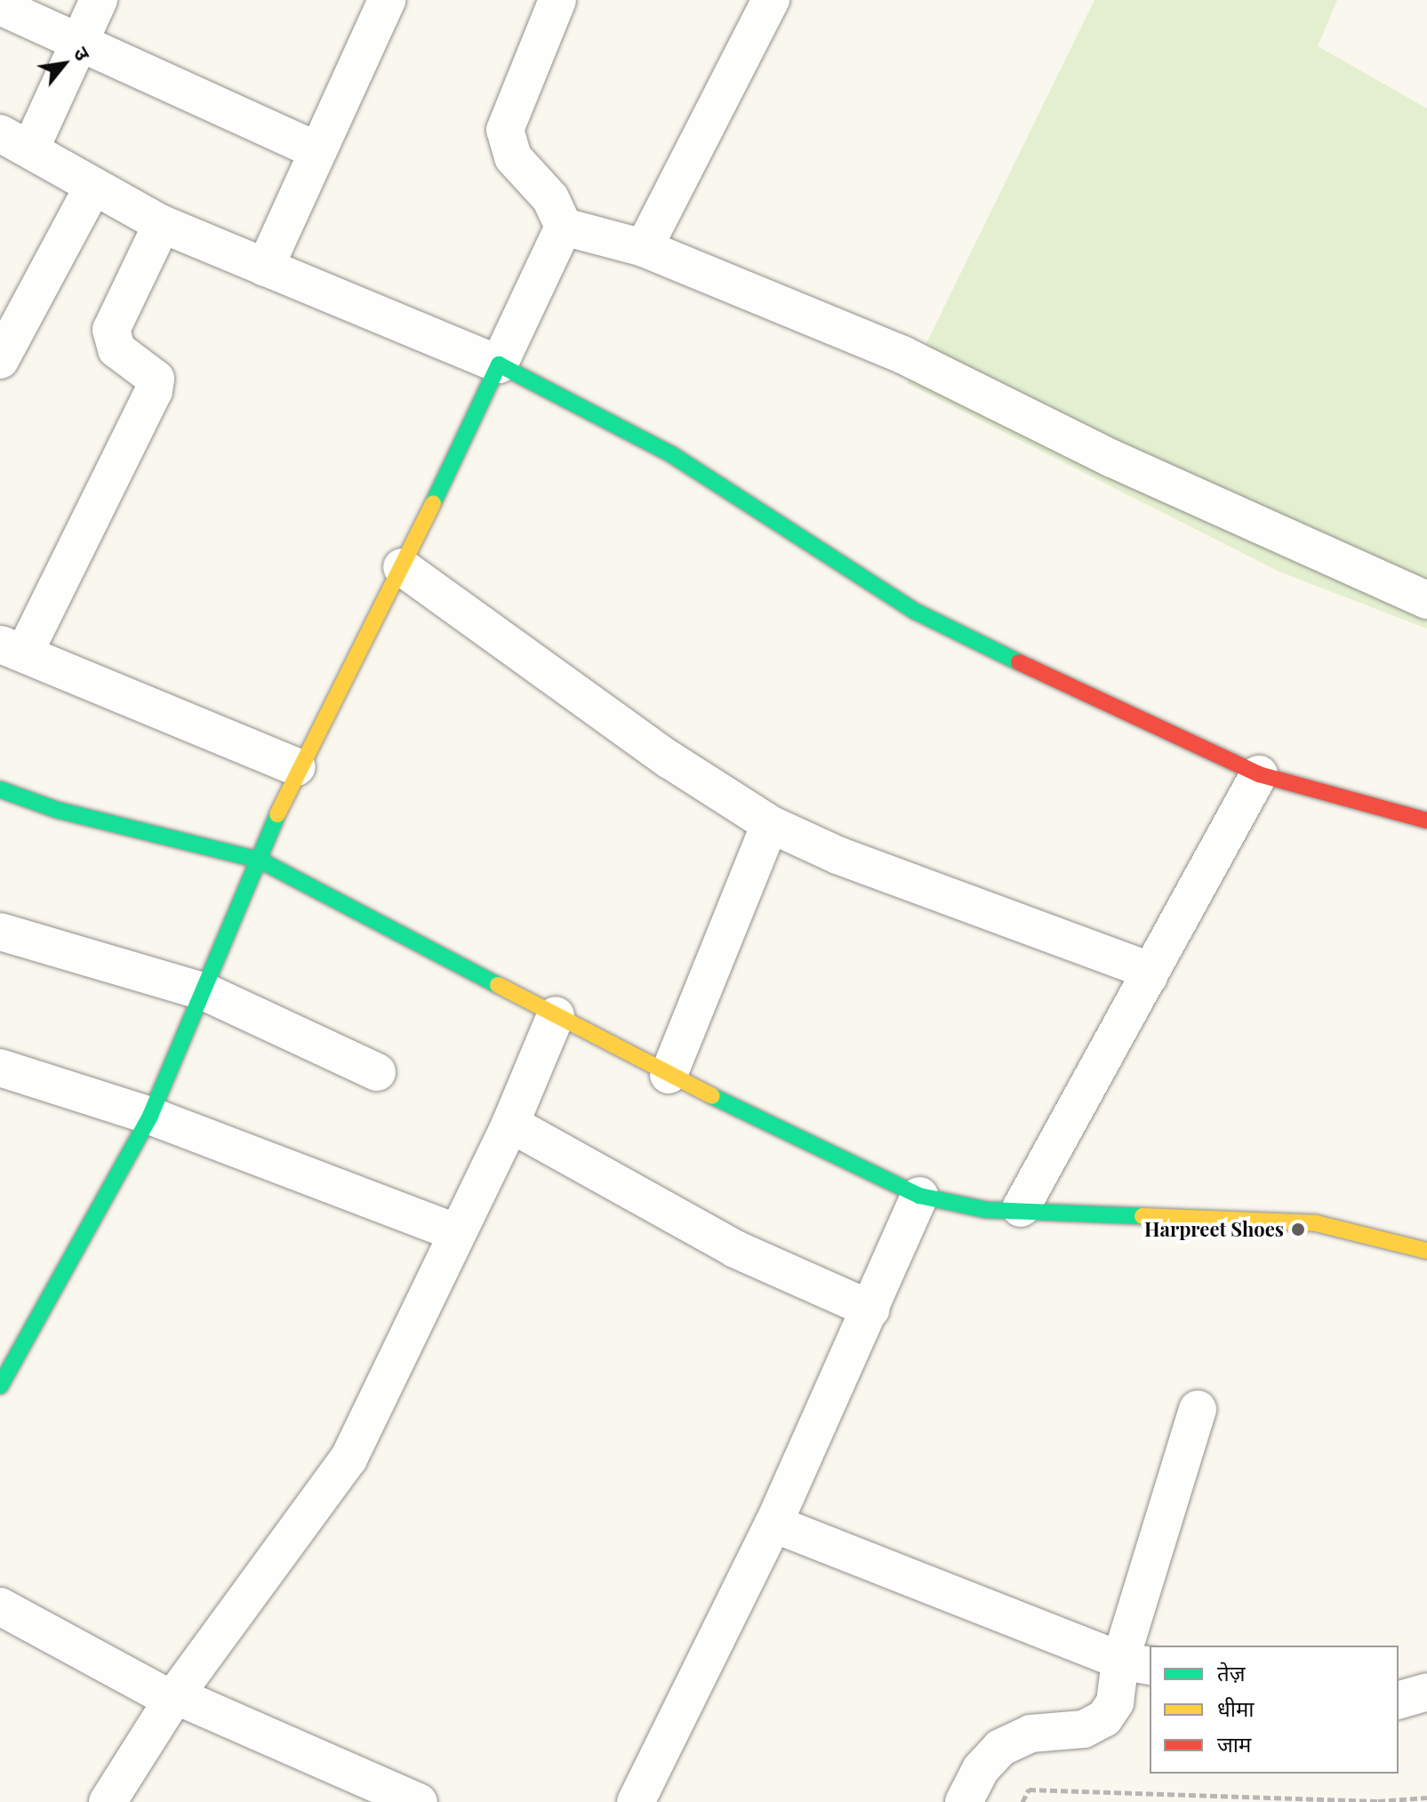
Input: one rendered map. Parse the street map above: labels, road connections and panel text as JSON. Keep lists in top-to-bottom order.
{
  "places": ["Harpreet Shoes"],
  "legend": ["तेज़", "धीमा", "जाम"],
  "north": "top right"
}
